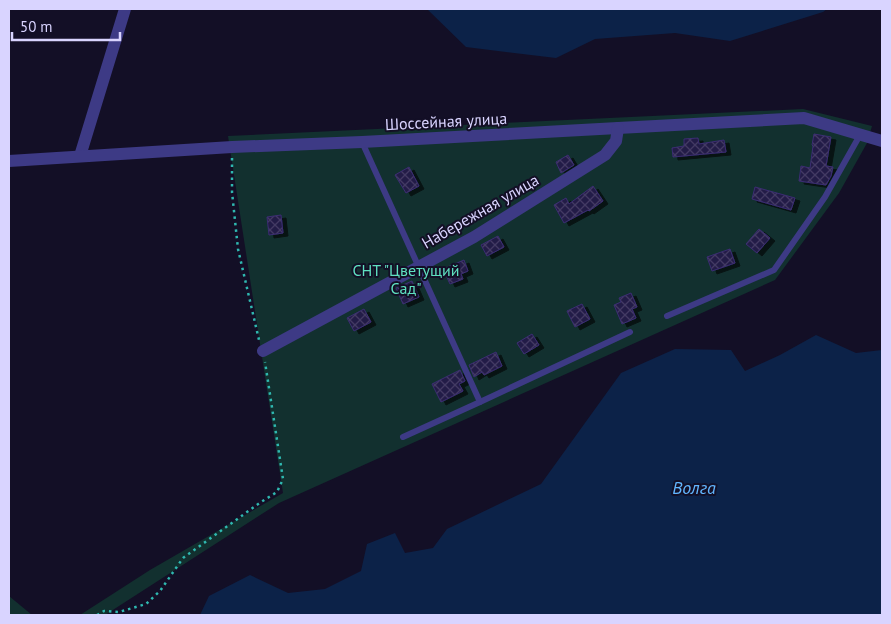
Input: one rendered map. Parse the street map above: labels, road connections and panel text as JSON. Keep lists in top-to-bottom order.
{
  "streets": {
    "street": ["Шоссейная улица", "Набережная улица"]
  },
  "crossings": [
    ["Шоссейная улица", "Набережная улица"]
  ],
  "water": ["Волга"],
  "parks": ["СНТ \"Цветущий Сад\""],
  "scale_bar": "50 m"
}
